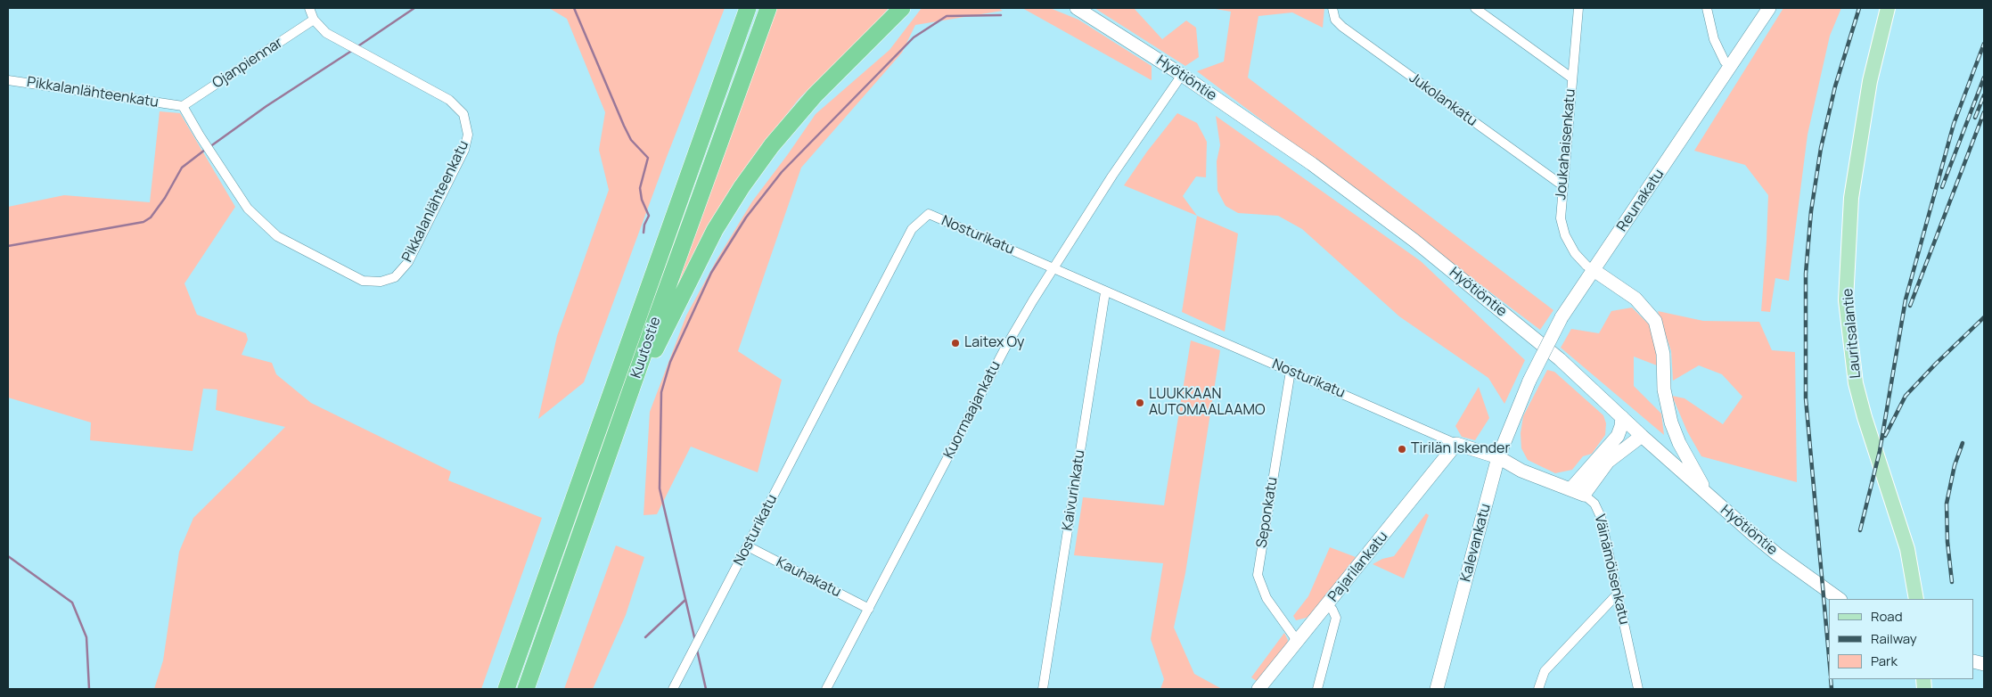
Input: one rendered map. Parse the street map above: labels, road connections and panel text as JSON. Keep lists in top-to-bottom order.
{
  "streets": {
    "highway": ["Kuutostie"],
    "main road": [
      "Hyötiöntie",
      "Reunakatu",
      "Nosturikatu",
      "Lauritsalantie",
      "Kalevankatu",
      "Pajarilankatu",
      "Väinämöisenkatu"
    ],
    "street": [
      "Ojanpiennar",
      "Pikkalanlähteenkatu",
      "Jukolankatu",
      "Joukahaisenkatu",
      "Kuormaajankatu",
      "Kaivurinkatu",
      "Seponkatu",
      "Kauhakatu"
    ]
  },
  "crossings": [
    ["Ojanpiennar", "Pikkalanlähteenkatu"],
    ["Hyötiöntie", "Kuormaajankatu"],
    ["Jukolankatu", "Joukahaisenkatu"],
    ["Joukahaisenkatu", "Reunakatu"],
    ["Reunakatu", "Kalevankatu"],
    ["Nosturikatu", "Kuormaajankatu"],
    ["Nosturikatu", "Kaivurinkatu"],
    ["Nosturikatu", "Seponkatu"],
    ["Nosturikatu", "Kalevankatu"],
    ["Nosturikatu", "Pajarilankatu"],
    ["Nosturikatu", "Väinämöisenkatu"],
    ["Nosturikatu", "Kauhakatu"],
    ["Kuormaajankatu", "Kauhakatu"],
    ["Seponkatu", "Pajarilankatu"],
    ["Kalevankatu", "Väinämöisenkatu"]
  ],
  "places": ["Laitex Oy", "LUUKKAAN AUTOMAALAAMO", "Tirilän Iskender"],
  "legend": ["Road", "Railway", "Park"]
}
